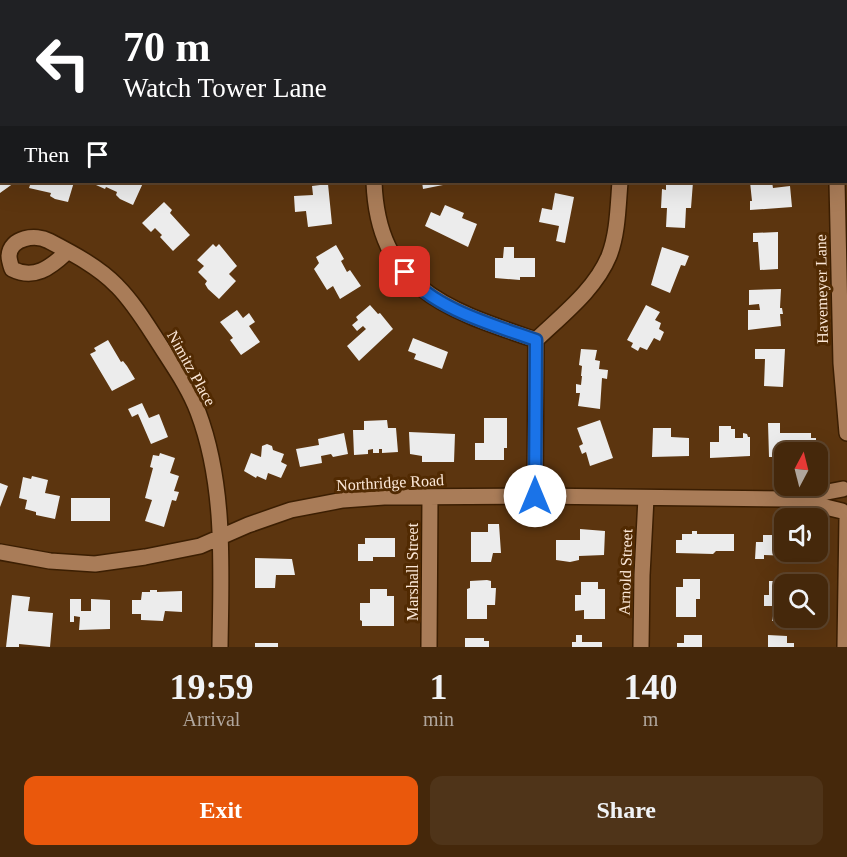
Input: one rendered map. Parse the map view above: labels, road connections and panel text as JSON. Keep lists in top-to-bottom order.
{
  "streets": {
    "street": [
      "Havemeyer Lane",
      "Nimitz Place",
      "Northridge Road",
      "Marshall Street",
      "Arnold Street"
    ]
  },
  "crossings": [
    ["Nimitz Place", "Northridge Road"],
    ["Northridge Road", "Marshall Street"],
    ["Northridge Road", "Arnold Street"]
  ],
  "north": "top",
  "page": {
    "turn": ["70 m", "Watch Tower Lane"],
    "then": "Then",
    "eta": [
      "19:59",
      "Arrival",
      "1",
      "min",
      "140",
      "m"
    ],
    "buttons": ["Exit", "Share"]
  }
}
